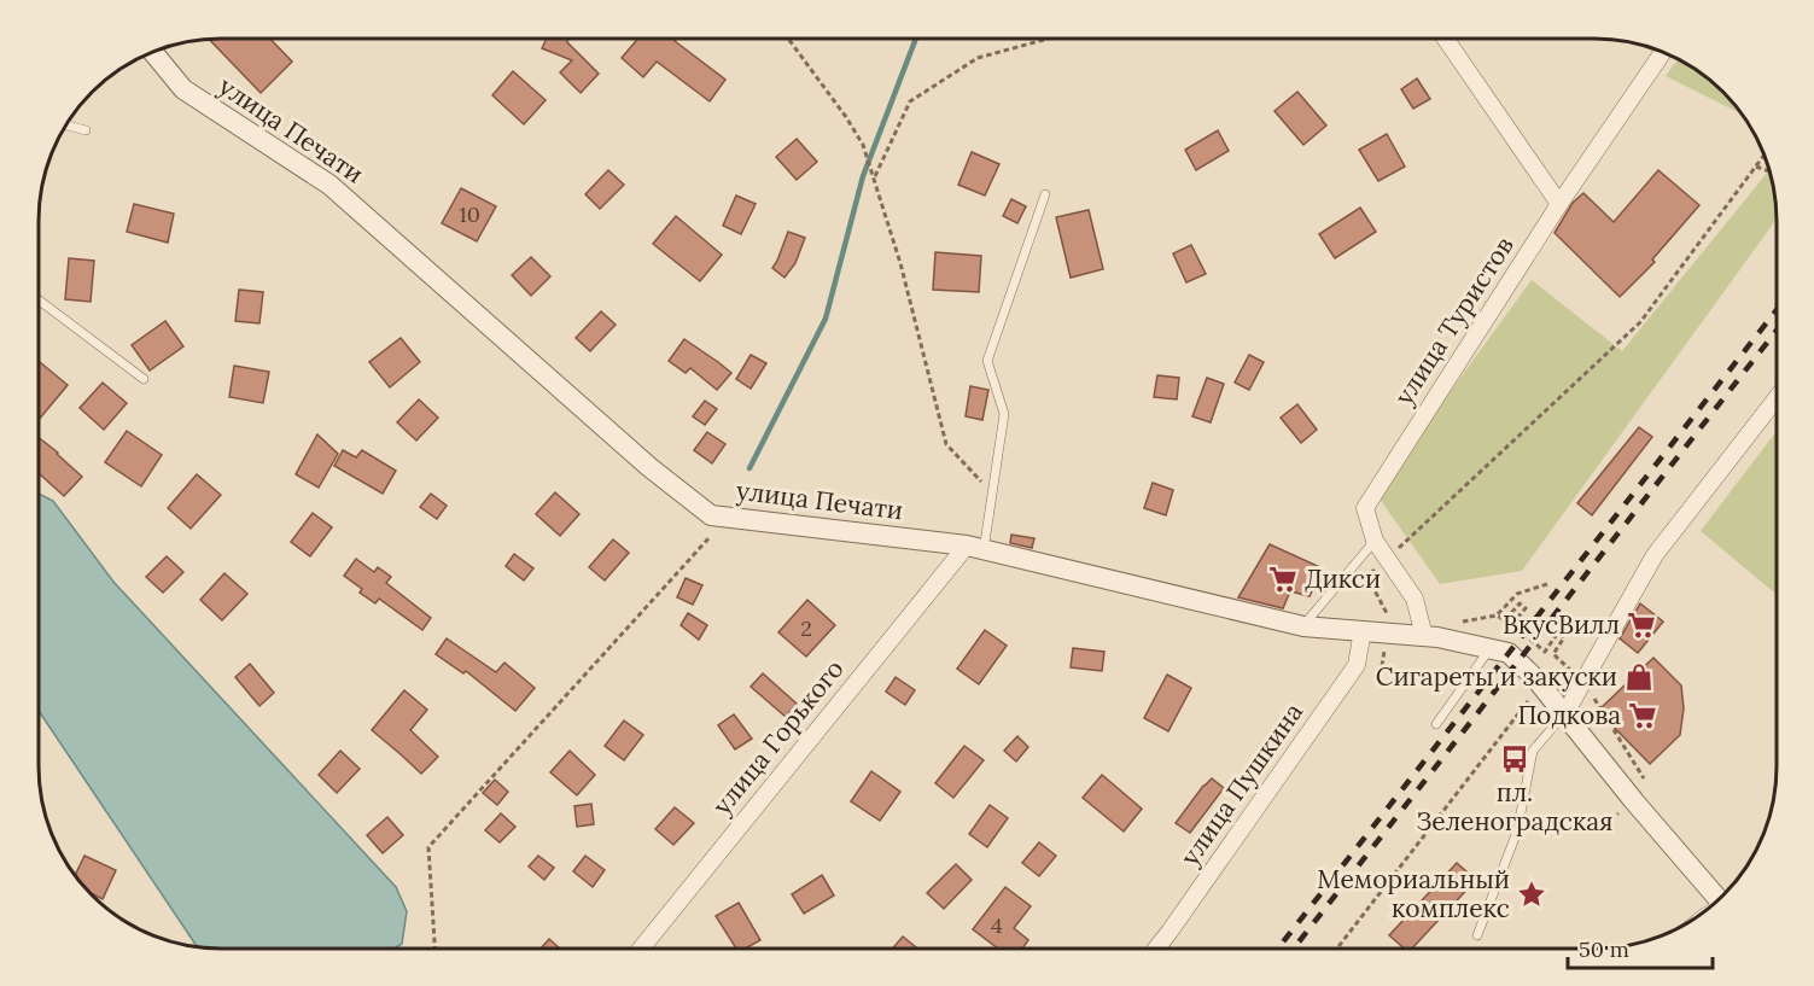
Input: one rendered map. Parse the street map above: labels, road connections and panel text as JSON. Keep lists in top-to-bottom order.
{
  "streets": {
    "street": [
      "улица Печати",
      "улица Туристов",
      "улица Горького",
      "улица Пушкина"
    ]
  },
  "crossings": [
    ["улица Печати", "улица Туристов"],
    ["улица Печати", "улица Горького"],
    ["улица Печати", "улица Пушкина"]
  ],
  "places": {
    "supermarket": ["Дикси", "ВкусВилл", "Подкова"],
    "shop": ["Сигареты и закуски"],
    "bus stop": ["пл. Зеленоградская"],
    "place": ["Мемориальный комплекс"]
  },
  "house_numbers": ["10", "2", "4"],
  "scale_bar": "50 m"
}
